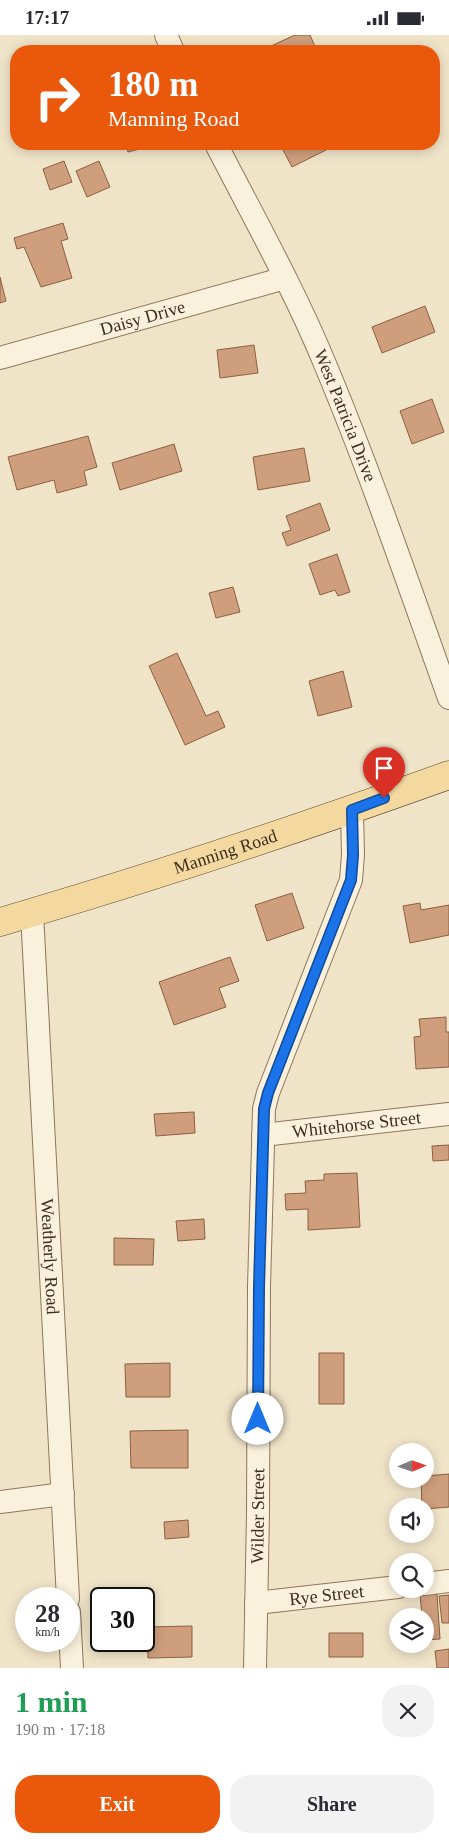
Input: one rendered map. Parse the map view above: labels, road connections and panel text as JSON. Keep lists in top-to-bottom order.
{
  "streets": {
    "main road": ["Manning Road"],
    "street": [
      "Daisy Drive",
      "West Patricia Drive",
      "Whitehorse Street",
      "Weatherly Road",
      "Wilder Street",
      "Rye Street"
    ]
  },
  "crossings": [
    ["Daisy Drive", "West Patricia Drive"],
    ["Manning Road", "Weatherly Road"],
    ["Manning Road", "Wilder Street"],
    ["Whitehorse Street", "Wilder Street"],
    ["Wilder Street", "Rye Street"]
  ],
  "north": "right",
  "page": {
    "status": "17:17",
    "turn": ["180 m", "Manning Road"],
    "speed": "28 km/h",
    "limit": "30",
    "heading": ["1 min", "190 m · 17:18"],
    "buttons": ["Exit", "Share"]
  }
}
